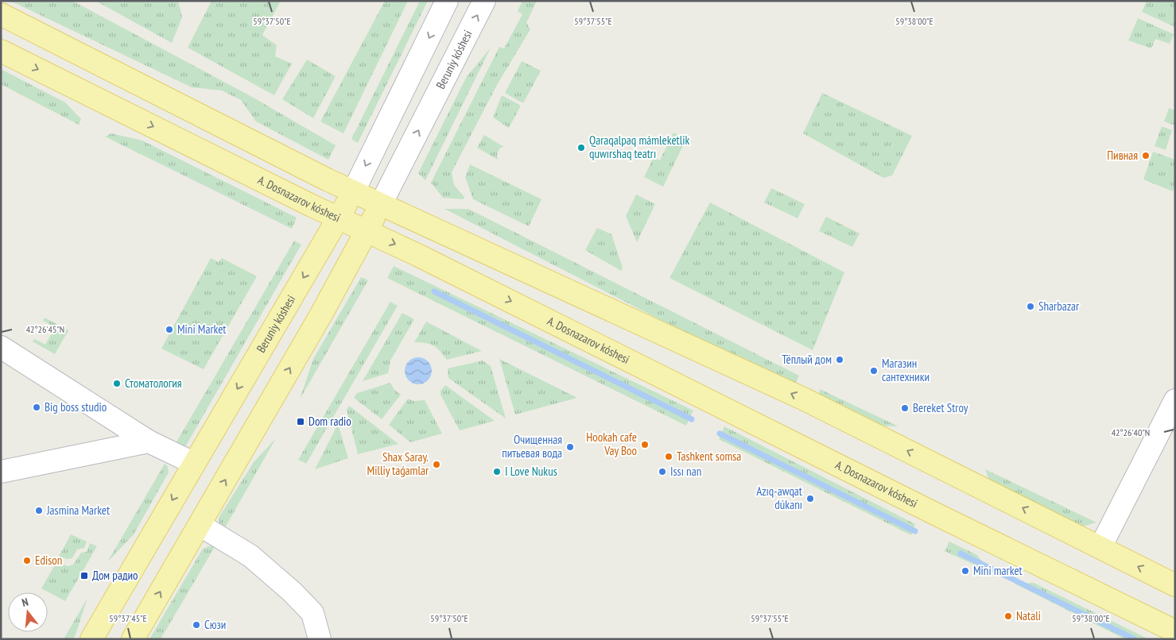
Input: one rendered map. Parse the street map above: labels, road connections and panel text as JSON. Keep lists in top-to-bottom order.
{
  "streets": {
    "main road": ["Beruniy kóshesi", "A. Dosnazarov kóshesi"]
  },
  "crossings": [
    ["Beruniy kóshesi", "A. Dosnazarov kóshesi"]
  ],
  "places": {
    "other": [
      "Qaraqalpaq mámleketlik quwırshaq teatrı",
      "Пивная",
      "Sharbazar",
      "Mini Market",
      "Тёплый дом",
      "Магазин сантехники",
      "Стоматология",
      "Big boss studio",
      "Bereket Stroy",
      "Hookah cafe Vay Boo",
      "Очищенная питьевая вода",
      "Tashkent somsa",
      "Shax Saray. Milliy taǵamlar",
      "I Love Nukus",
      "Issı nan",
      "Azıq-awqat dúkanı",
      "Jasmina Market",
      "Edison",
      "Mini market",
      "Natali",
      "Сюзи"
    ],
    "transit": ["Dom radio", "Дом радио"]
  },
  "north": "top",
  "coordinates": [
    "59°37'50\"E",
    "59°37'55\"E",
    "59°38'00\"E",
    "42°26'45\"N",
    "42°26'40\"N",
    "59°37'45\"E"
  ]
}
